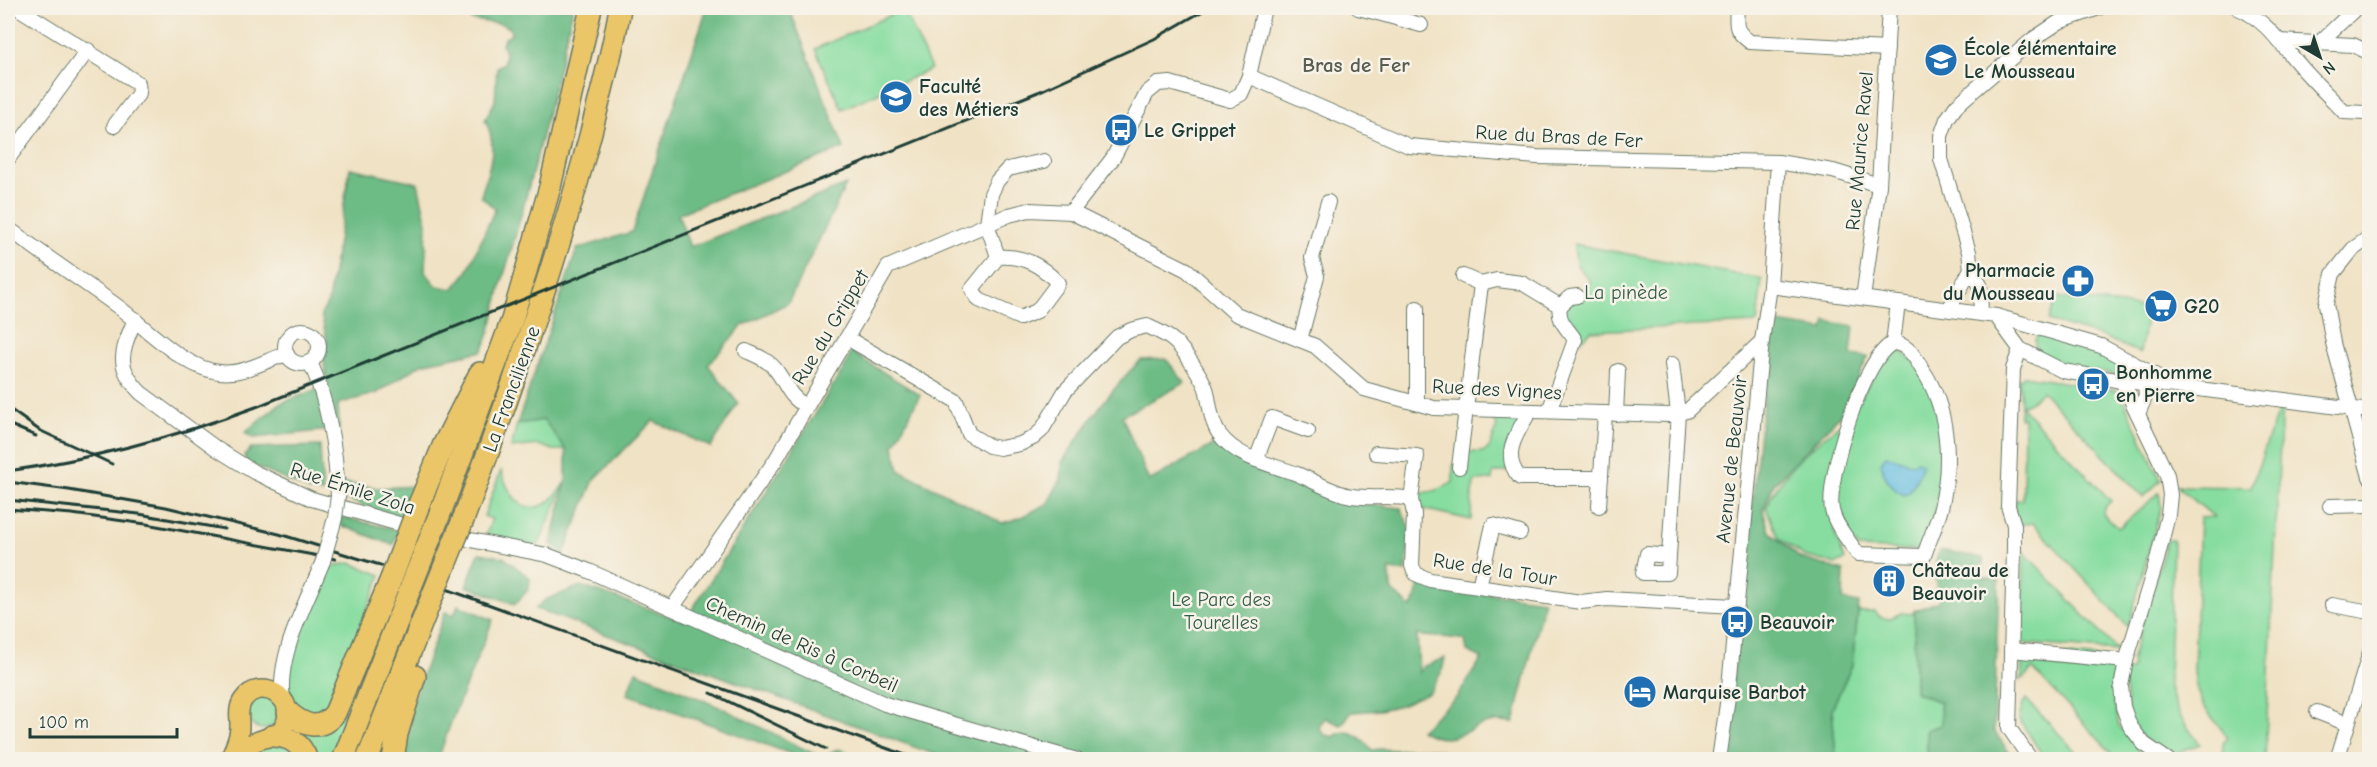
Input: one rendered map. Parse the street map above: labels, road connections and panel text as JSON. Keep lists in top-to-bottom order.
{
  "streets": {
    "highway": ["La Francilienne"],
    "street": [
      "Rue du Bras de Fer",
      "Rue Maurice Ravel",
      "Rue du Grippet",
      "Rue des Vignes",
      "Avenue de Beauvoir",
      "Rue Émile Zola",
      "Rue de la Tour",
      "Chemin de Ris à Corbeil"
    ]
  },
  "crossings": [
    ["Rue du Bras de Fer", "Rue Maurice Ravel"],
    ["Rue du Bras de Fer", "Avenue de Beauvoir"],
    ["Rue du Grippet", "Rue des Vignes"],
    ["Rue du Grippet", "Chemin de Ris à Corbeil"],
    ["Rue des Vignes", "Avenue de Beauvoir"],
    ["Avenue de Beauvoir", "Rue de la Tour"],
    ["Rue Émile Zola", "Chemin de Ris à Corbeil"]
  ],
  "districts": ["Bras de Fer"],
  "parks": ["La pinède", "Le Parc des Tourelles"],
  "places": {
    "school or university": ["École élémentaire Le Mousseau", "Faculté des Métiers"],
    "bus stop": ["Le Grippet", "Bonhomme en Pierre", "Beauvoir"],
    "pharmacy": ["Pharmacie du Mousseau"],
    "supermarket": ["G20"],
    "building": ["Château de Beauvoir"],
    "hotel": ["Marquise Barbot"]
  },
  "scale_bar": "100 m",
  "north": "bottom right"
}
